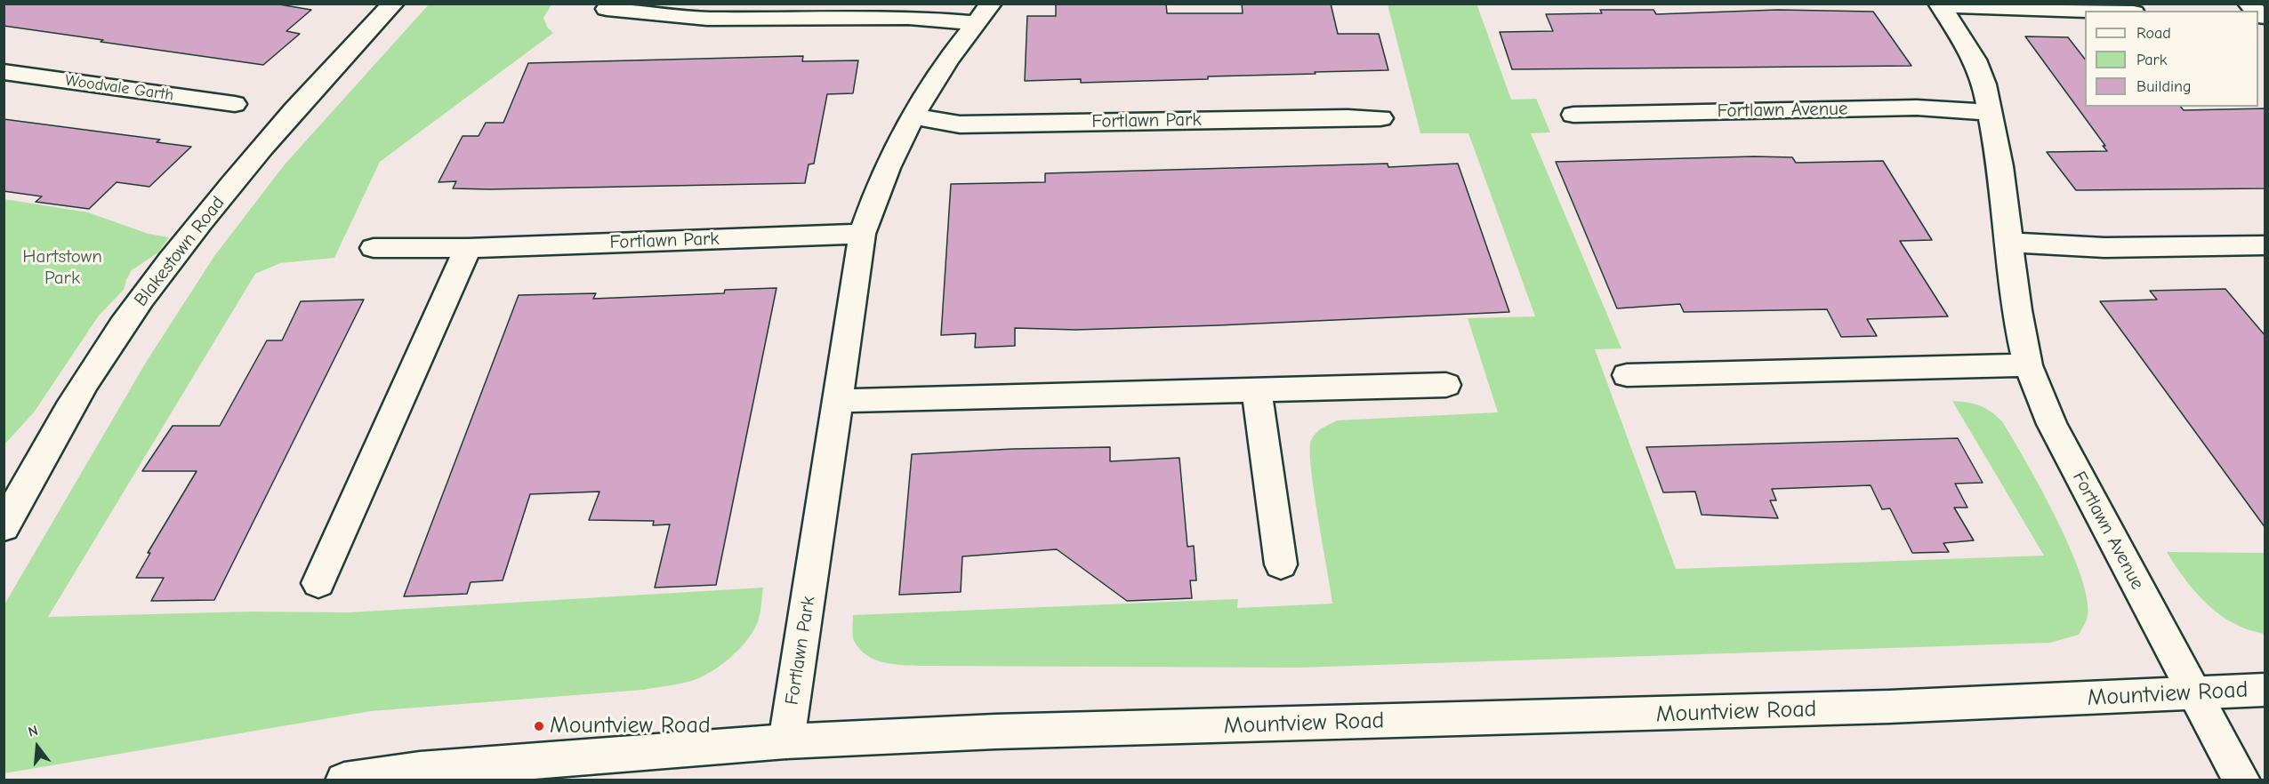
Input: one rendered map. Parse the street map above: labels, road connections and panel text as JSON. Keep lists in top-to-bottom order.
{
  "streets": {
    "street": [
      "Woodvale Garth",
      "Fortlawn Avenue",
      "Fortlawn Park",
      "Blakestown Road",
      "Mountview Road"
    ]
  },
  "crossings": [
    ["Fortlawn Avenue", "Mountview Road"],
    ["Fortlawn Park", "Mountview Road"]
  ],
  "parks": ["Hartstown Park"],
  "places": ["Mountview Road"],
  "legend": ["Road", "Park", "Building"],
  "north": "top"
}
